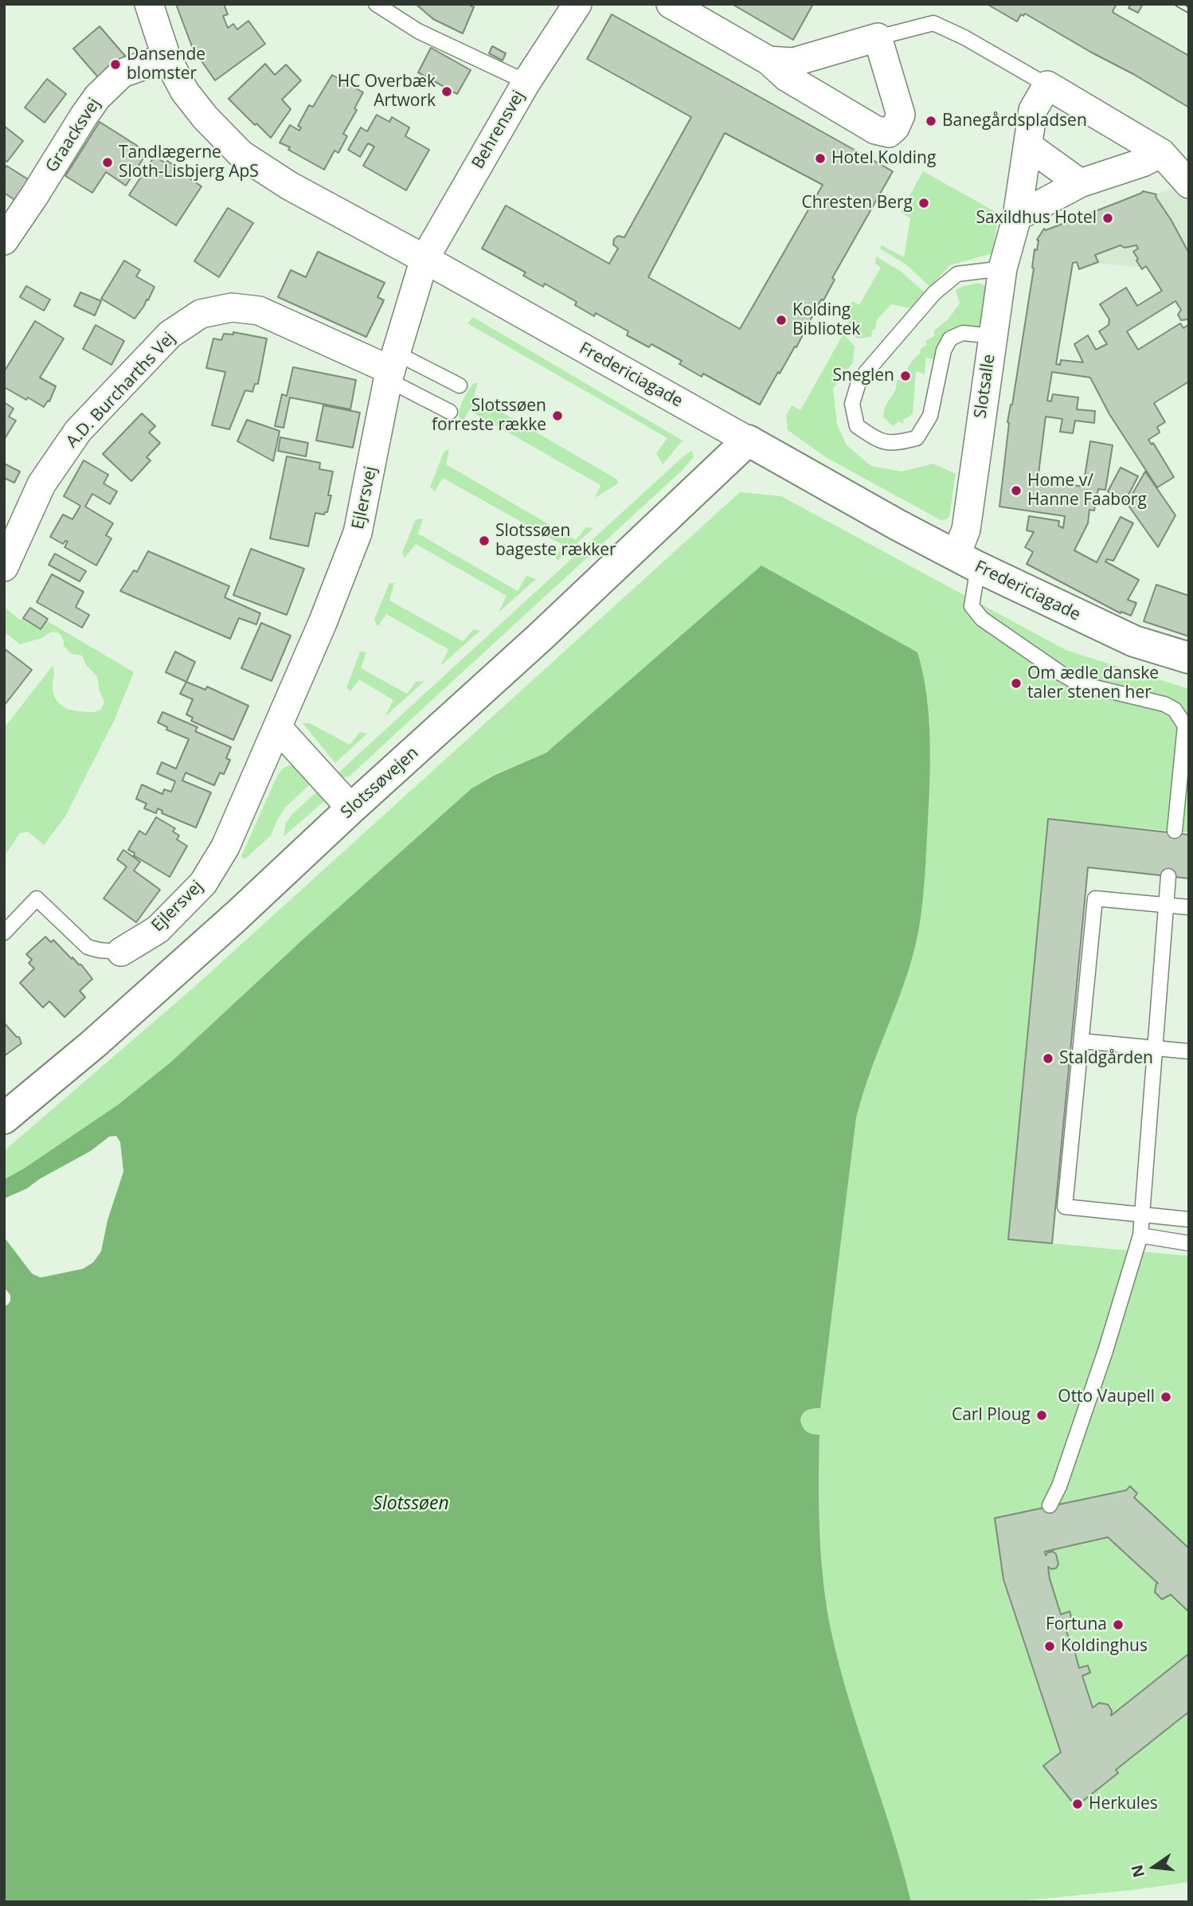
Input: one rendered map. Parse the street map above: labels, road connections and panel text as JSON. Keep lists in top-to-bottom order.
{
  "streets": {
    "main road": ["Fredericiagade", "Slotssøvejen"],
    "street": [
      "Behrensvej",
      "Graacksvej",
      "Slotsalle",
      "A.D. Burcharths Vej",
      "Ejlersvej"
    ]
  },
  "crossings": [
    ["Behrensvej", "Fredericiagade"],
    ["Behrensvej", "Ejlersvej"],
    ["Graacksvej", "Fredericiagade"],
    ["Fredericiagade", "Slotsalle"],
    ["Fredericiagade", "Ejlersvej"],
    ["Fredericiagade", "Slotssøvejen"],
    ["A.D. Burcharths Vej", "Ejlersvej"]
  ],
  "water": ["Slotssøen"],
  "places": [
    "Dansende blomster",
    "HC Overbæk Artwork",
    "Banegårdspladsen",
    "Hotel Kolding",
    "Tandlægerne Sloth-Lisbjerg ApS",
    "Chresten Berg",
    "Saxildhus Hotel",
    "Kolding Bibliotek",
    "Sneglen",
    "Slotssøen forreste række",
    "Home v/ Hanne Faaborg",
    "Slotssøen bageste rækker",
    "Om ædle danske taler stenen her",
    "Staldgården",
    "Otto Vaupell",
    "Carl Ploug",
    "Fortuna",
    "Koldinghus",
    "Herkules"
  ],
  "north": "left"
}
